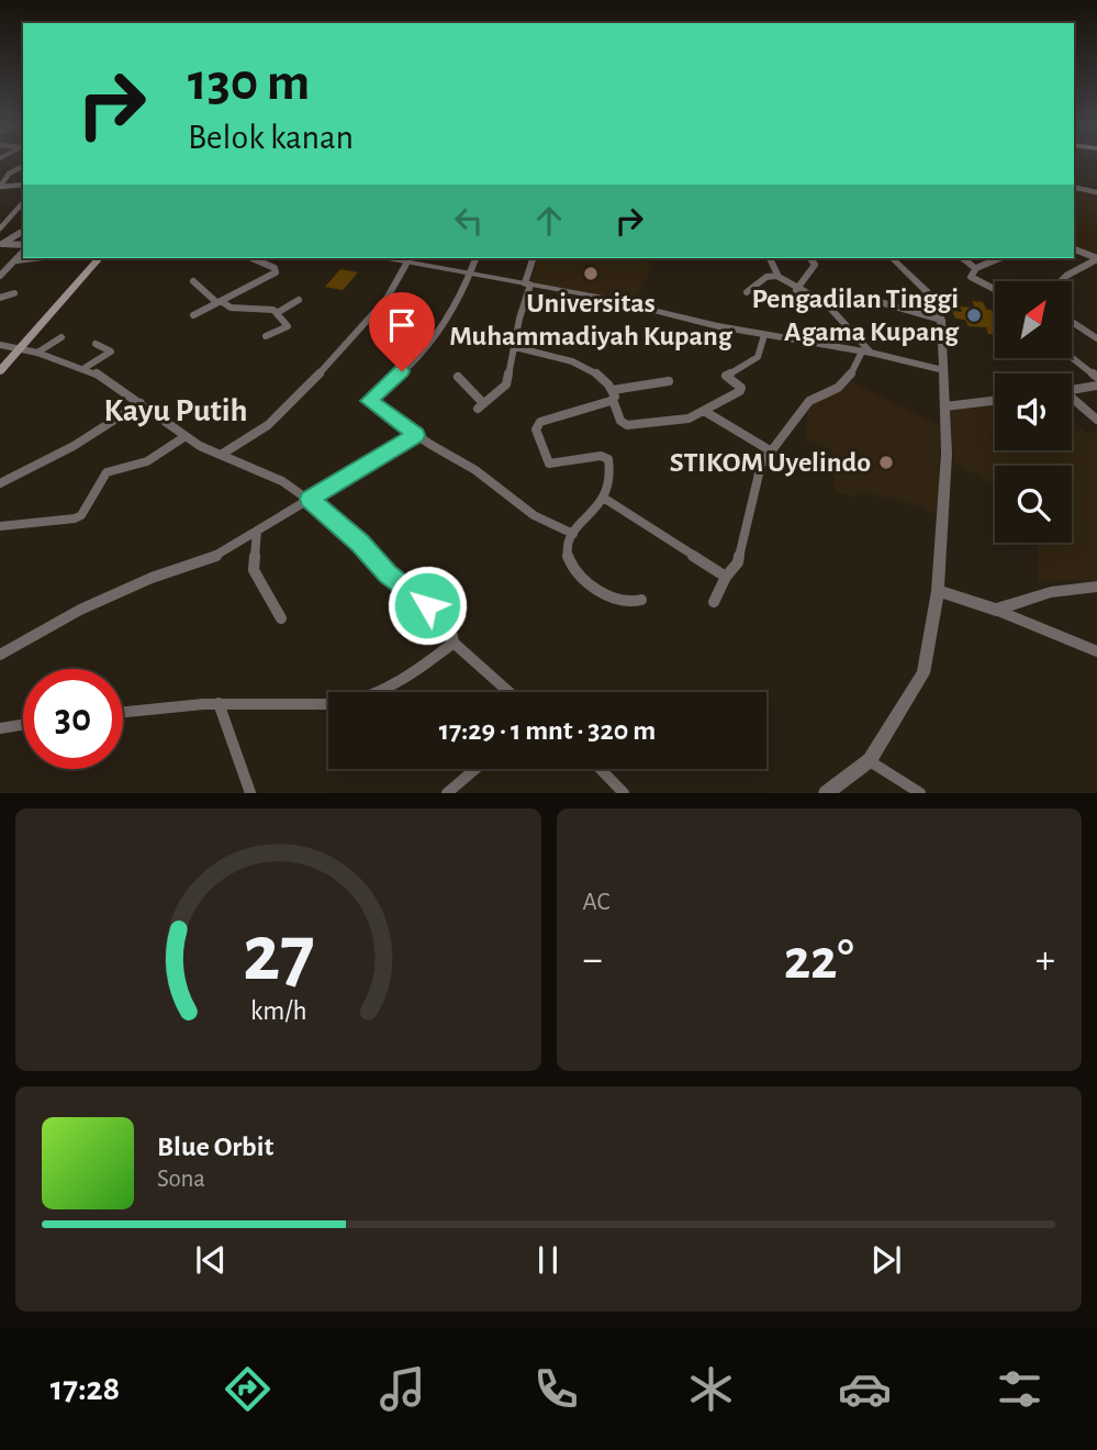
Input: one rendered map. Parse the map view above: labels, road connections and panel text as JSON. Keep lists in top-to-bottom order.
{
  "districts": ["Kayu Putih"],
  "places": ["Universitas Muhammadiyah Kupang", "Pengadilan Tinggi Agama Kupang", "STIKOM Uyelindo"],
  "north": "top right",
  "page": {
    "turn": ["130 m", "Belok kanan"],
    "limit": "30",
    "trip": "17:29 · 1 mnt · 320 m",
    "tile": "AC",
    "heat": ["−", "22°", "+"],
    "song": ["Blue Orbit", "Sona"],
    "tabs": "17:28",
    "gauge": ["27", "km/h"]
  }
}
